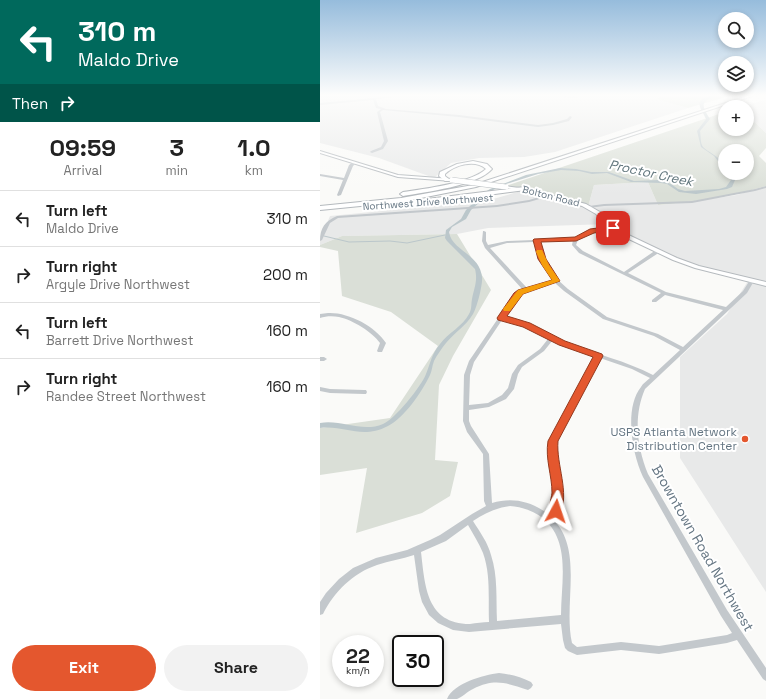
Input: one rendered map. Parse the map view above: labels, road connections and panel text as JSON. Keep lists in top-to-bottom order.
{
  "streets": {
    "main road": ["Bolton Road"],
    "street": ["Northwest Drive Northwest", "Browntown Road Northwest"]
  },
  "crossings": [
    ["Bolton Road", "Northwest Drive Northwest"],
    ["Bolton Road", "Browntown Road Northwest"]
  ],
  "water": ["Proctor Creek"],
  "places": ["USPS Atlanta Network Distribution Center"],
  "page": {
    "turn": ["310 m", "Maldo Drive"],
    "map_buttons": ["+", "−"],
    "then": "Then",
    "eta": [
      "09:59",
      "Arrival",
      "3",
      "min",
      "1.0",
      "km"
    ],
    "list": [
      {
        "name": "Turn left",
        "note": "Maldo Drive",
        "value": "310 m"
      },
      {
        "name": "Turn right",
        "note": "Argyle Drive Northwest",
        "value": "200 m"
      },
      {
        "name": "Turn left",
        "note": "Barrett Drive Northwest",
        "value": "160 m"
      },
      {
        "name": "Turn right",
        "note": "Randee Street Northwest",
        "value": "160 m"
      }
    ],
    "speed": "22 km/h",
    "limit": "30",
    "buttons": ["Exit", "Share"]
  }
}
